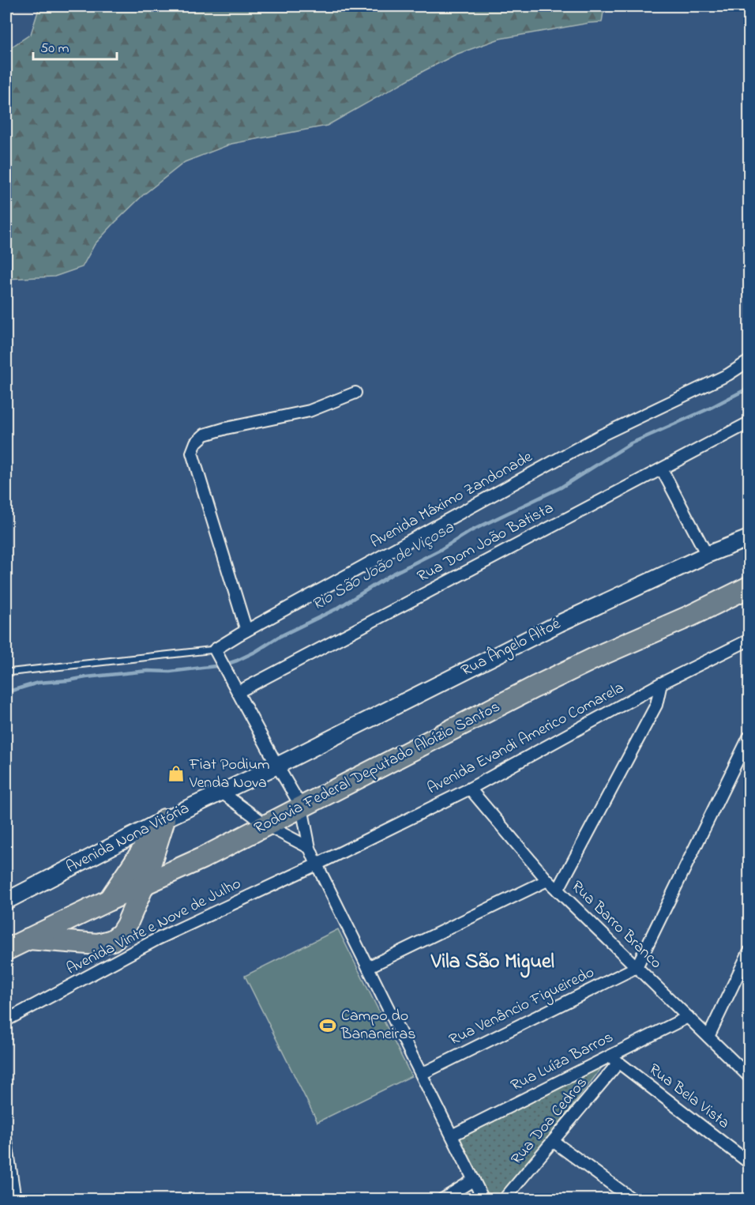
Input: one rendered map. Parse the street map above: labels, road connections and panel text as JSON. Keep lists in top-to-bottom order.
{
  "streets": {
    "highway": ["Rodovia Federal Deputado Aloízio Santos"],
    "street": [
      "Avenida Máximo Zandonade",
      "Rua Dom João Batista",
      "Rua Ângelo Altoé",
      "Avenida Evandi Americo Comarela",
      "Avenida Nona Vitória",
      "Rua Barro Branco",
      "Avenida Vinte e Nove de Julho",
      "Rua Venâncio Figueiredo",
      "Rua Luíza Barros",
      "Rua Bela Vista",
      "Rua Doa Cedros"
    ]
  },
  "crossings": [
    ["Rua Ângelo Altoé", "Avenida Nona Vitória"],
    ["Avenida Evandi Americo Comarela", "Rua Barro Branco"],
    ["Avenida Evandi Americo Comarela", "Avenida Vinte e Nove de Julho"],
    ["Rua Barro Branco", "Rua Venâncio Figueiredo"],
    ["Rua Barro Branco", "Rua Luíza Barros"],
    ["Rua Luíza Barros", "Rua Bela Vista"],
    ["Rua Bela Vista", "Rua Doa Cedros"]
  ],
  "districts": ["Vila São Miguel"],
  "water": ["Rio São João de Viçosa"],
  "places": {
    "shop": ["Fiat Podium Venda Nova"],
    "sports": ["Campo do Bananeiras"]
  },
  "scale_bar": "50 m"
}
